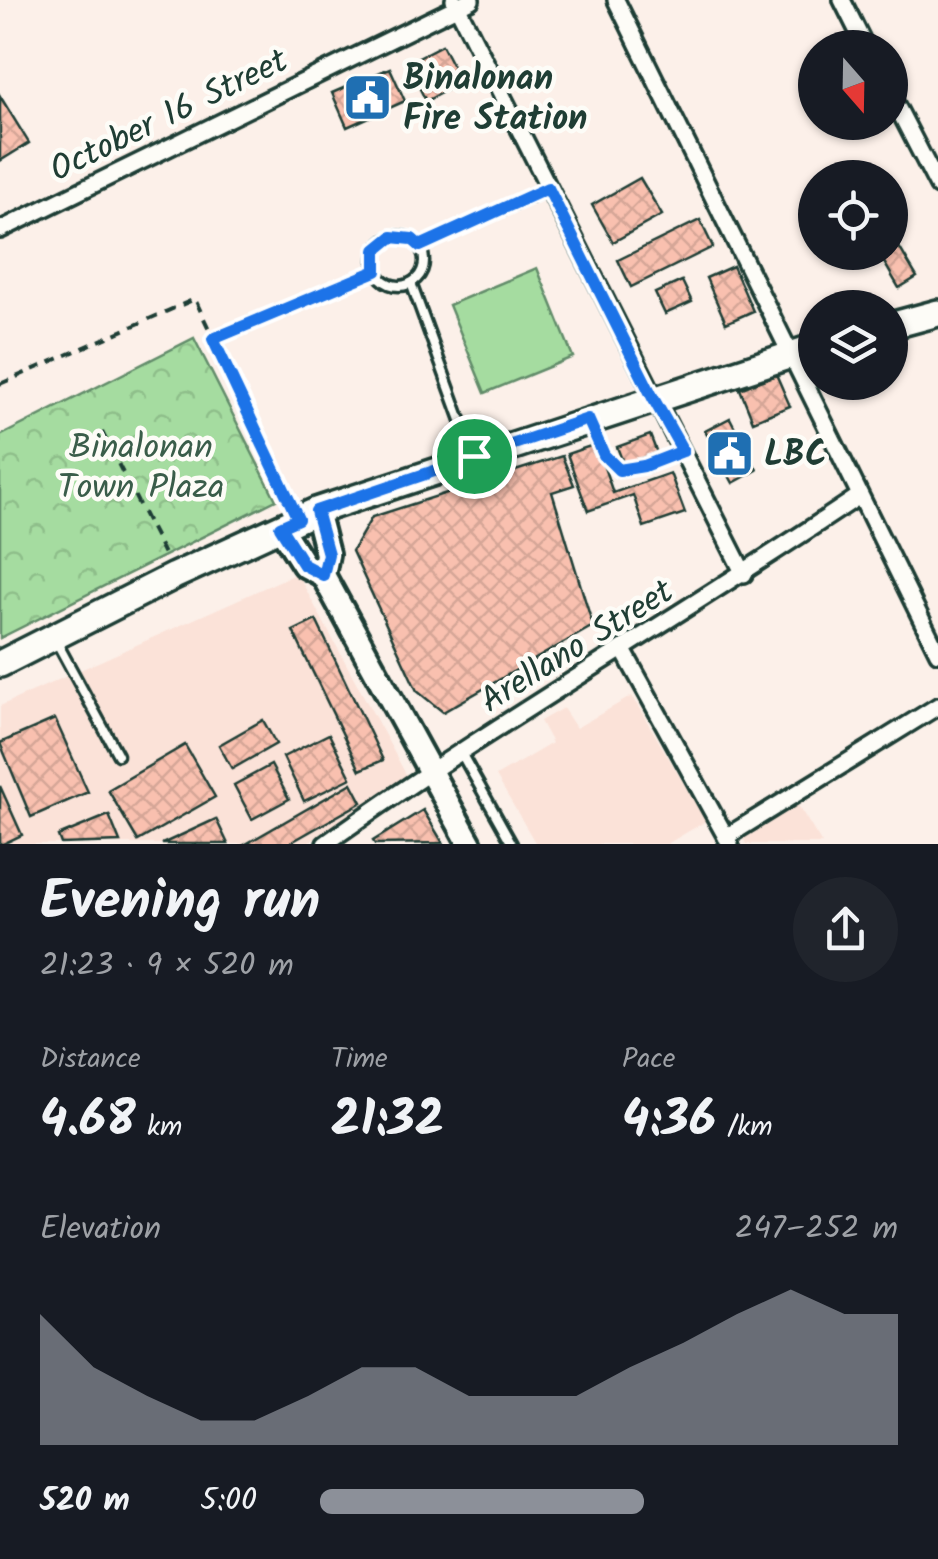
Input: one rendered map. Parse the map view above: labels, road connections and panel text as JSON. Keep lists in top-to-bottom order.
{
  "streets": {
    "street": ["October 16 Street", "Arellano Street"]
  },
  "parks": ["Binalonan Town Plaza"],
  "places": {
    "public building": ["Binalonan Fire Station", "LBC"]
  },
  "north": "bottom",
  "page": {
    "heading": ["Evening run", "21:23 · 9 × 520 m"],
    "stats": [
      ["Distance", "4.68 km"],
      ["Time", "21:32"],
      ["Pace", "4:36 /km"]
    ],
    "chart": ["Elevation", "247–252 m"],
    "list": [
      {
        "name": "520 m",
        "note": "5:00"
      }
    ]
  }
}
